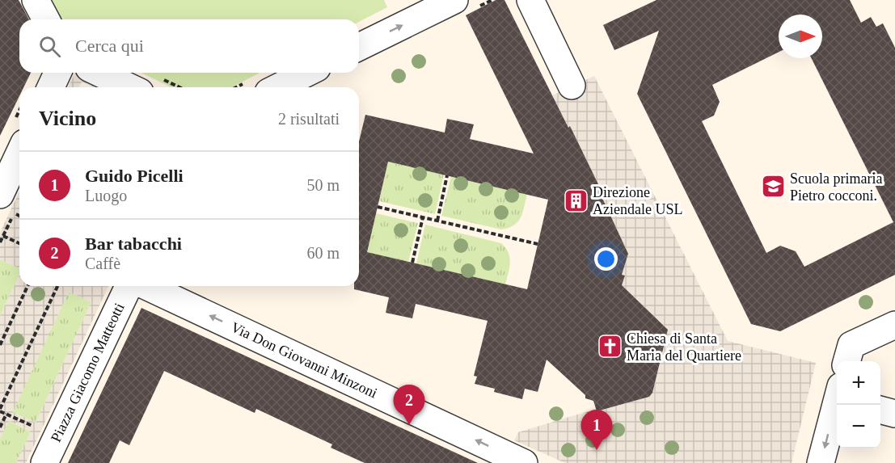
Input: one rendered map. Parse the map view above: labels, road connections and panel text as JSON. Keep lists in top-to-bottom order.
{
  "streets": {
    "street": ["Via Don Giovanni Minzoni", "Piazza Giacomo Matteotti"]
  },
  "one_way": ["Via Don Giovanni Minzoni"],
  "places": {
    "school or university": ["Scuola primaria Pietro cocconi."],
    "building": ["Direzione Aziendale USL"],
    "church": ["Chiesa di Santa Maria del Quartiere"]
  },
  "north": "right",
  "page": {
    "search": "Cerca qui",
    "heading": ["Vicino", "2 risultati"],
    "list": [
      {
        "mark": "1",
        "name": "Guido Picelli",
        "note": "Luogo",
        "value": "50 m"
      },
      {
        "mark": "2",
        "name": "Bar tabacchi",
        "note": "Caffè",
        "value": "60 m"
      }
    ],
    "map_buttons": ["+", "−"],
    "pins": ["2", "1"]
  }
}
